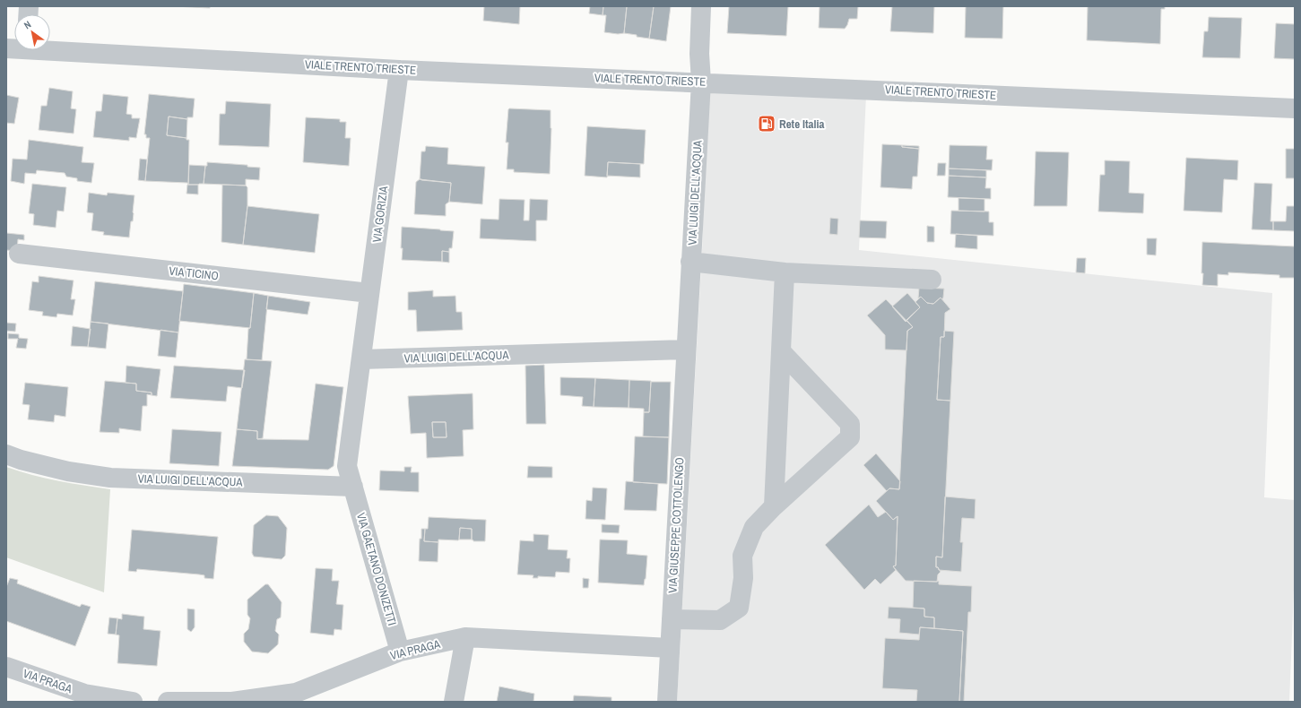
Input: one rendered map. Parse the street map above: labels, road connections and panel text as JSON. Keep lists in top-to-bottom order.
{
  "streets": {
    "street": [
      "VIALE TRENTO TRIESTE",
      "VIA LUIGI DELL'ACQUA",
      "VIA GORIZIA",
      "VIA TICINO",
      "VIA GIUSEPPE COTTOLENGO",
      "VIA GAETANO DONIZETTI",
      "VIA PRAGA"
    ]
  },
  "crossings": [
    ["VIALE TRENTO TRIESTE", "VIA LUIGI DELL'ACQUA"],
    ["VIALE TRENTO TRIESTE", "VIA GORIZIA"],
    ["VIA LUIGI DELL'ACQUA", "VIA GORIZIA"],
    ["VIA LUIGI DELL'ACQUA", "VIA GIUSEPPE COTTOLENGO"],
    ["VIA LUIGI DELL'ACQUA", "VIA GAETANO DONIZETTI"],
    ["VIA GORIZIA", "VIA TICINO"],
    ["VIA GIUSEPPE COTTOLENGO", "VIA PRAGA"],
    ["VIA GAETANO DONIZETTI", "VIA PRAGA"]
  ],
  "places": {
    "fuel station": ["Rete Italia"]
  },
  "north": "top left"
}
